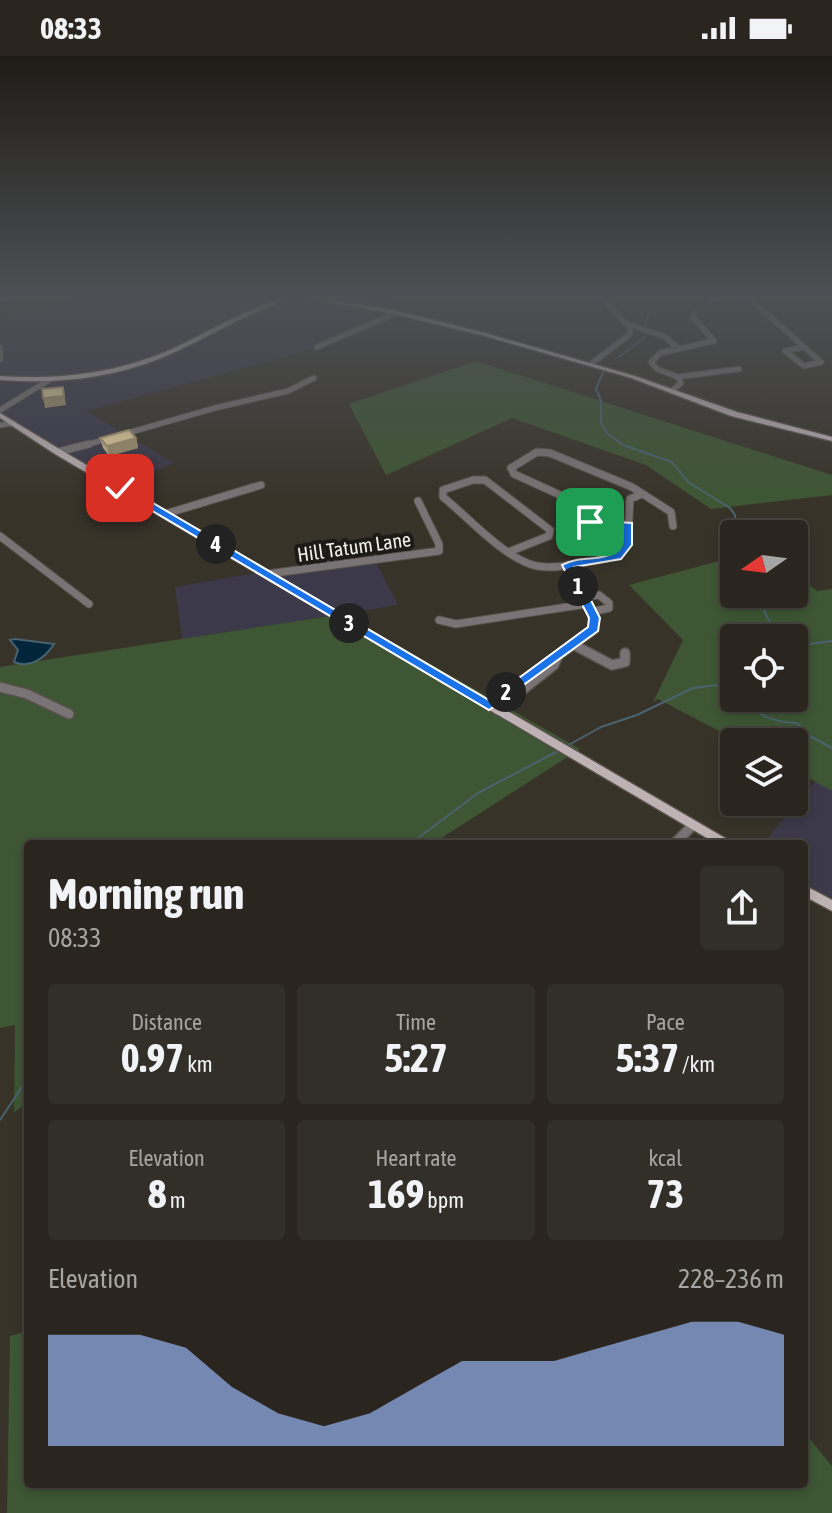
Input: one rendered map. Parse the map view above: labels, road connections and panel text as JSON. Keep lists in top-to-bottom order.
{
  "streets": {
    "street": ["Hill Tatum Lane"]
  },
  "north": "left",
  "page": {
    "status": "08:33",
    "pins": [
      "4",
      "1",
      "3",
      "2"
    ],
    "heading": ["Morning run", "08:33"],
    "stats": [
      ["Distance", "0.97 km"],
      ["Time", "5:27"],
      ["Pace", "5:37 /km"],
      ["Elevation", "8 m"],
      ["Heart rate", "169 bpm"],
      ["kcal", "73"]
    ],
    "chart": ["Elevation", "228–236 m"]
  }
}
